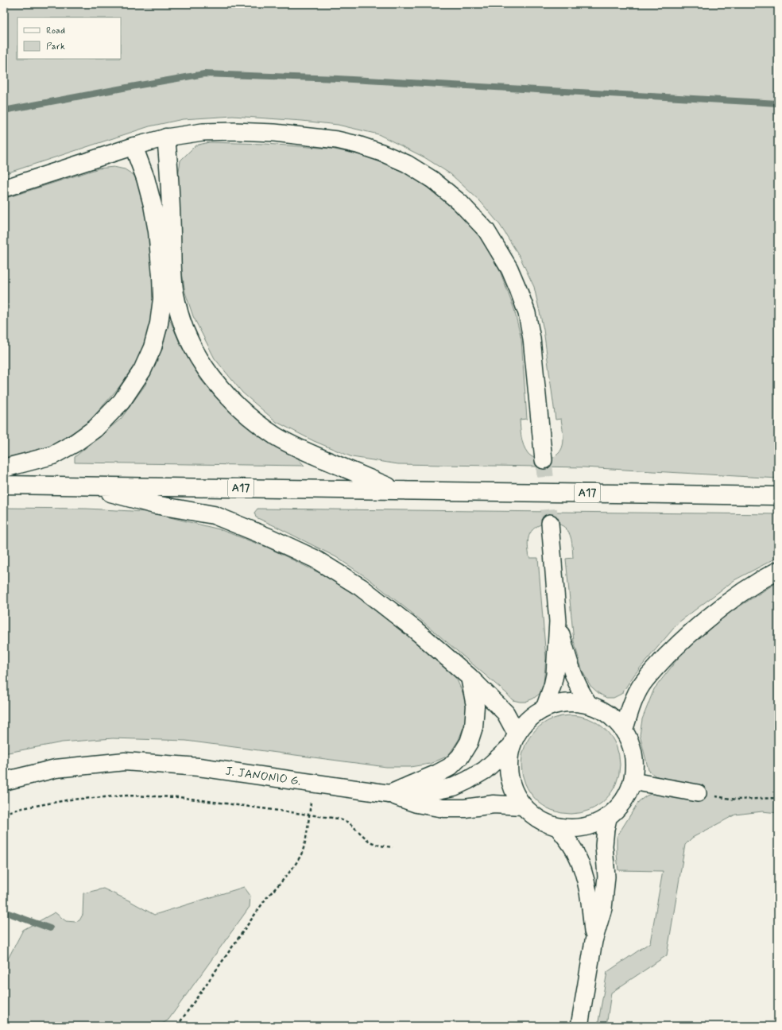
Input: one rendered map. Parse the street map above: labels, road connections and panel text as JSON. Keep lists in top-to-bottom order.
{
  "streets": {
    "main road": ["A17", "J. JANONIO G."]
  },
  "legend": ["Road", "Park"]
}
